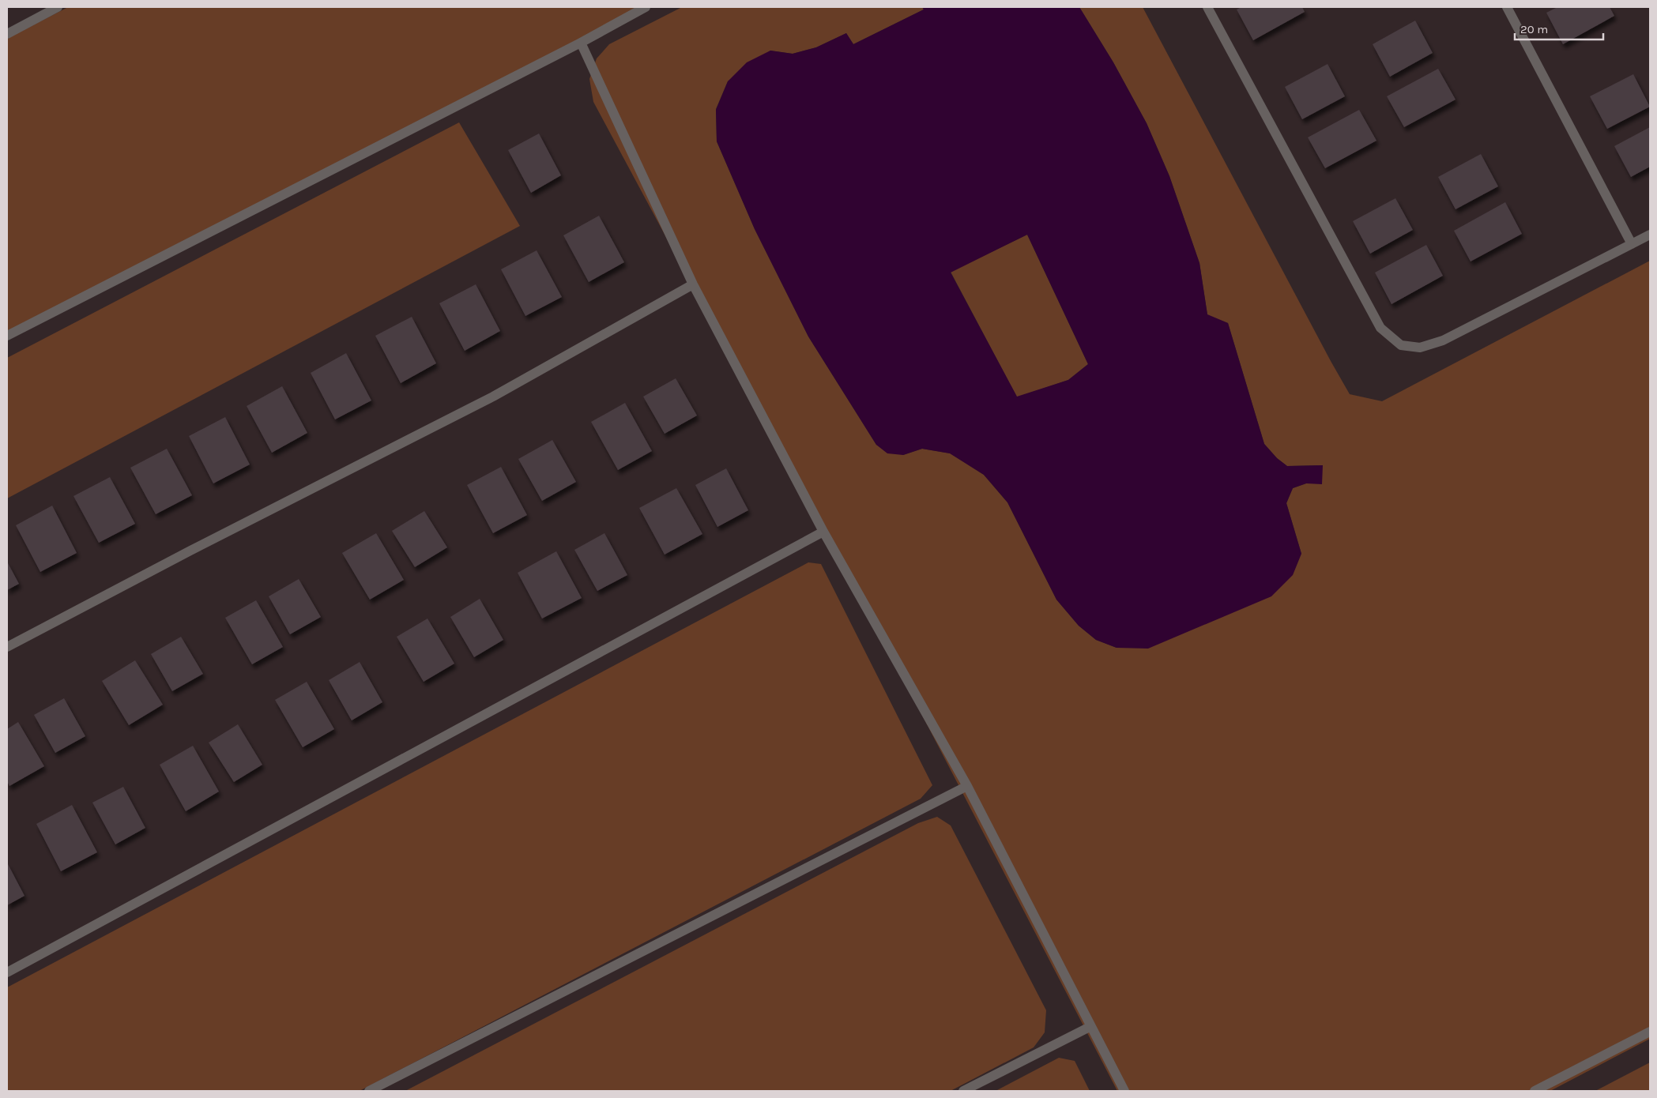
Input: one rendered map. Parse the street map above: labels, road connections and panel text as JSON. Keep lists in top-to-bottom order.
{
  "scale_bar": "20 m"
}
